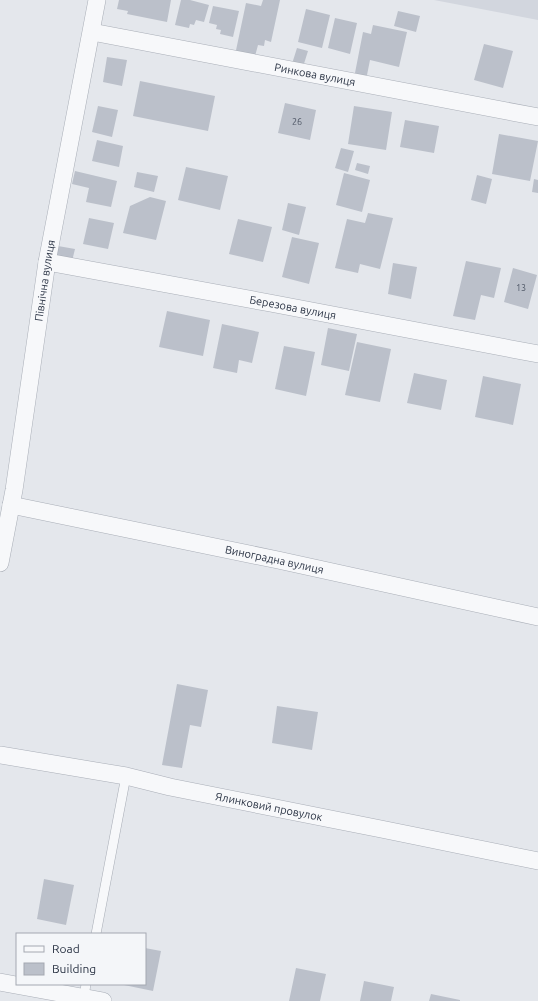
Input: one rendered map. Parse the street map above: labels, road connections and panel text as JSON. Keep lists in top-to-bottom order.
{
  "streets": {
    "street": [
      "Ринкова вулиця",
      "Північна вулиця",
      "Березова вулиця",
      "Виноградна вулиця",
      "Ялинковий провулок"
    ]
  },
  "crossings": [
    ["Ринкова вулиця", "Північна вулиця"],
    ["Північна вулиця", "Березова вулиця"],
    ["Північна вулиця", "Виноградна вулиця"]
  ],
  "house_numbers": ["26", "13"],
  "legend": ["Road", "Building"]
}
